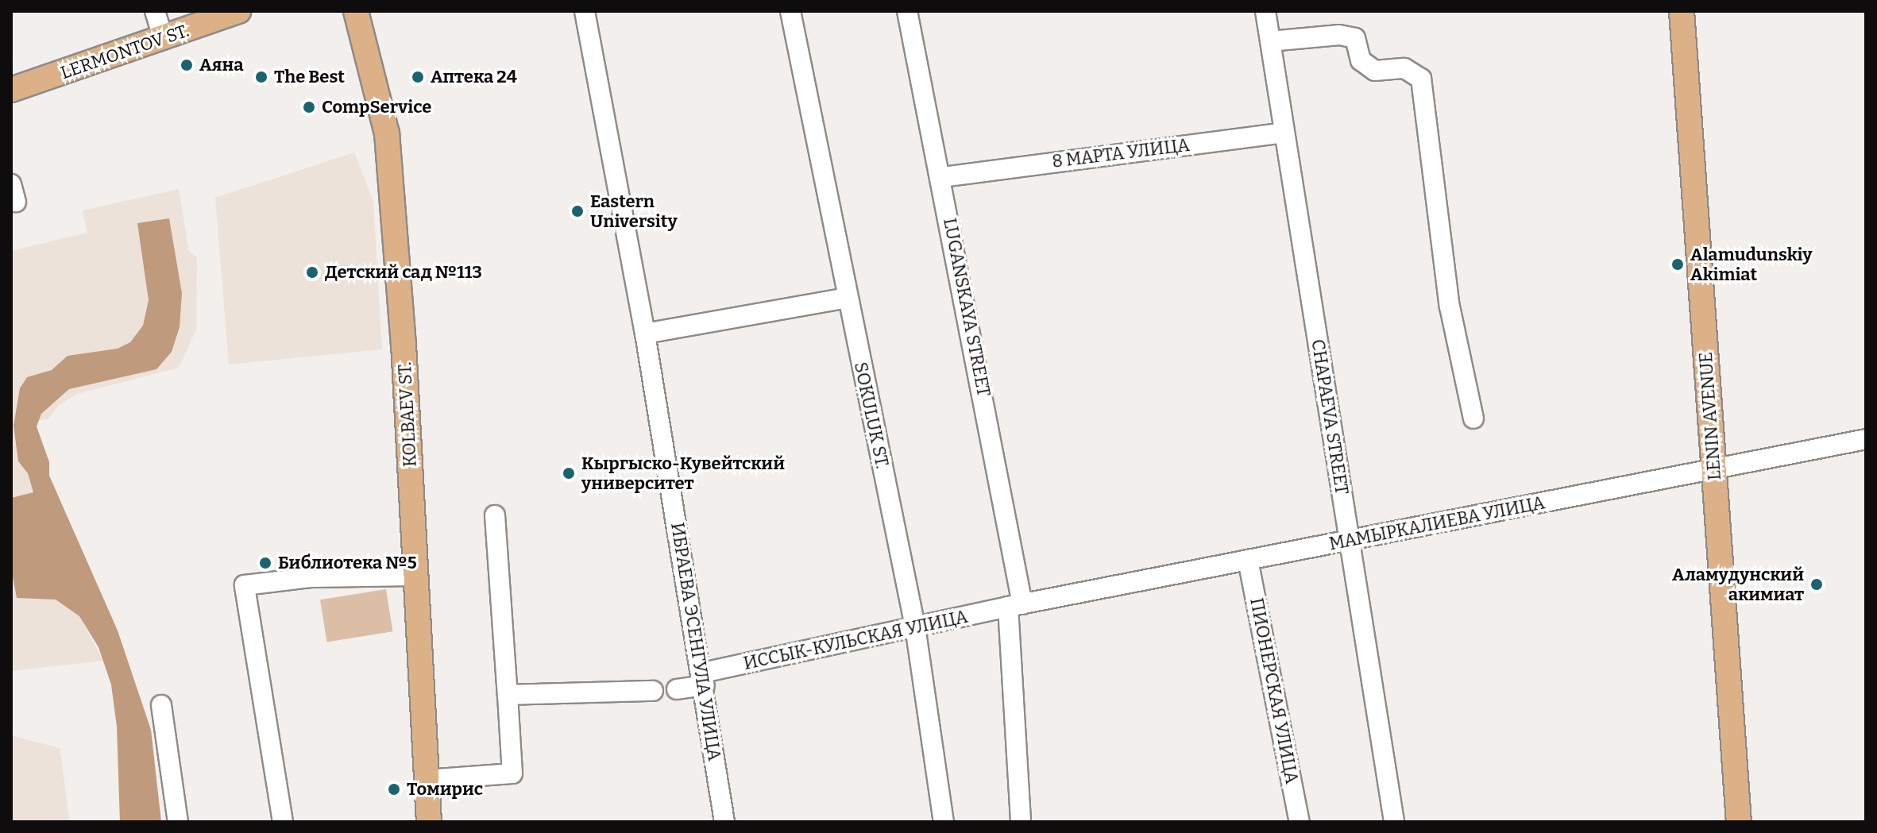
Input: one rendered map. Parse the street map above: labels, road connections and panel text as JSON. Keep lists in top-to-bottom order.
{
  "streets": {
    "main road": ["LERMONTOV ST.", "KOLBAEV ST.", "LENIN AVENUE"],
    "street": [
      "8 МАРТА УЛИЦА",
      "LUGANSKAYA STREET",
      "SOKULUK ST.",
      "CHAPAEVA STREET",
      "МАМЫРКАЛИЕВА УЛИЦА",
      "ИССЫК-КУЛЬСКАЯ УЛИЦА",
      "ИБРАЕВА ЭСЕНГУЛА УЛИЦА",
      "ПИОНЕРСКАЯ УЛИЦА"
    ]
  },
  "crossings": [
    ["8 МАРТА УЛИЦА", "LUGANSKAYA STREET"],
    ["8 МАРТА УЛИЦА", "CHAPAEVA STREET"],
    ["LUGANSKAYA STREET", "МАМЫРКАЛИЕВА УЛИЦА"],
    ["LUGANSKAYA STREET", "ИССЫК-КУЛЬСКАЯ УЛИЦА"],
    ["SOKULUK ST.", "ИССЫК-КУЛЬСКАЯ УЛИЦА"],
    ["LENIN AVENUE", "МАМЫРКАЛИЕВА УЛИЦА"],
    ["CHAPAEVA STREET", "МАМЫРКАЛИЕВА УЛИЦА"],
    ["МАМЫРКАЛИЕВА УЛИЦА", "ИССЫК-КУЛЬСКАЯ УЛИЦА"],
    ["МАМЫРКАЛИЕВА УЛИЦА", "ПИОНЕРСКАЯ УЛИЦА"],
    ["ИССЫК-КУЛЬСКАЯ УЛИЦА", "ИБРАЕВА ЭСЕНГУЛА УЛИЦА"]
  ],
  "places": [
    "Аяна",
    "The Best",
    "Аптека 24",
    "CompService",
    "Eastern University",
    "Alamudunskiy Akimiat",
    "Детский сад №113",
    "Кыргыско-Кувейтский университет",
    "Библиотека №5",
    "Аламудунский акимиат",
    "Томирис"
  ]
}
